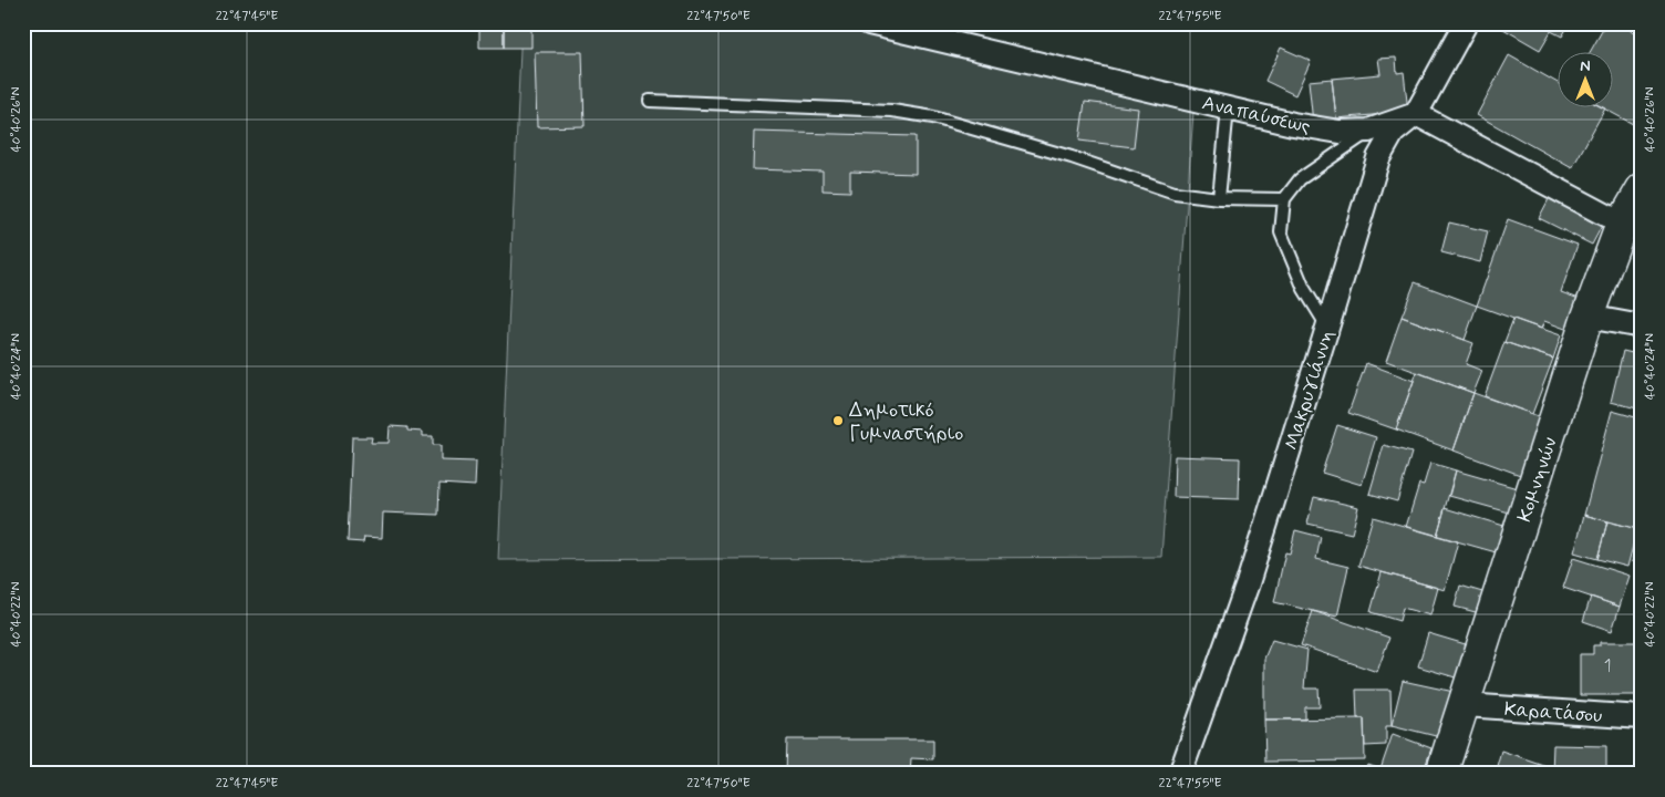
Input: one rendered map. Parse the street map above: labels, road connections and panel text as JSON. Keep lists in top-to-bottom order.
{
  "streets": {
    "main road": ["Κομνηνών"],
    "street": ["Αναπαύσεως", "Μακρυγιάννη", "Καρατάσου"]
  },
  "crossings": [
    ["Αναπαύσεως", "Μακρυγιάννη"],
    ["Κομνηνών", "Καρατάσου"]
  ],
  "places": ["Δημοτικό Γυμναστήριο"],
  "house_numbers": ["1"],
  "north": "top",
  "coordinates": [
    "22°47'45\"E",
    "22°47'50\"E",
    "22°47'55\"E",
    "40°40'26\"N",
    "40°40'24\"N",
    "40°40'22\"N"
  ]
}
